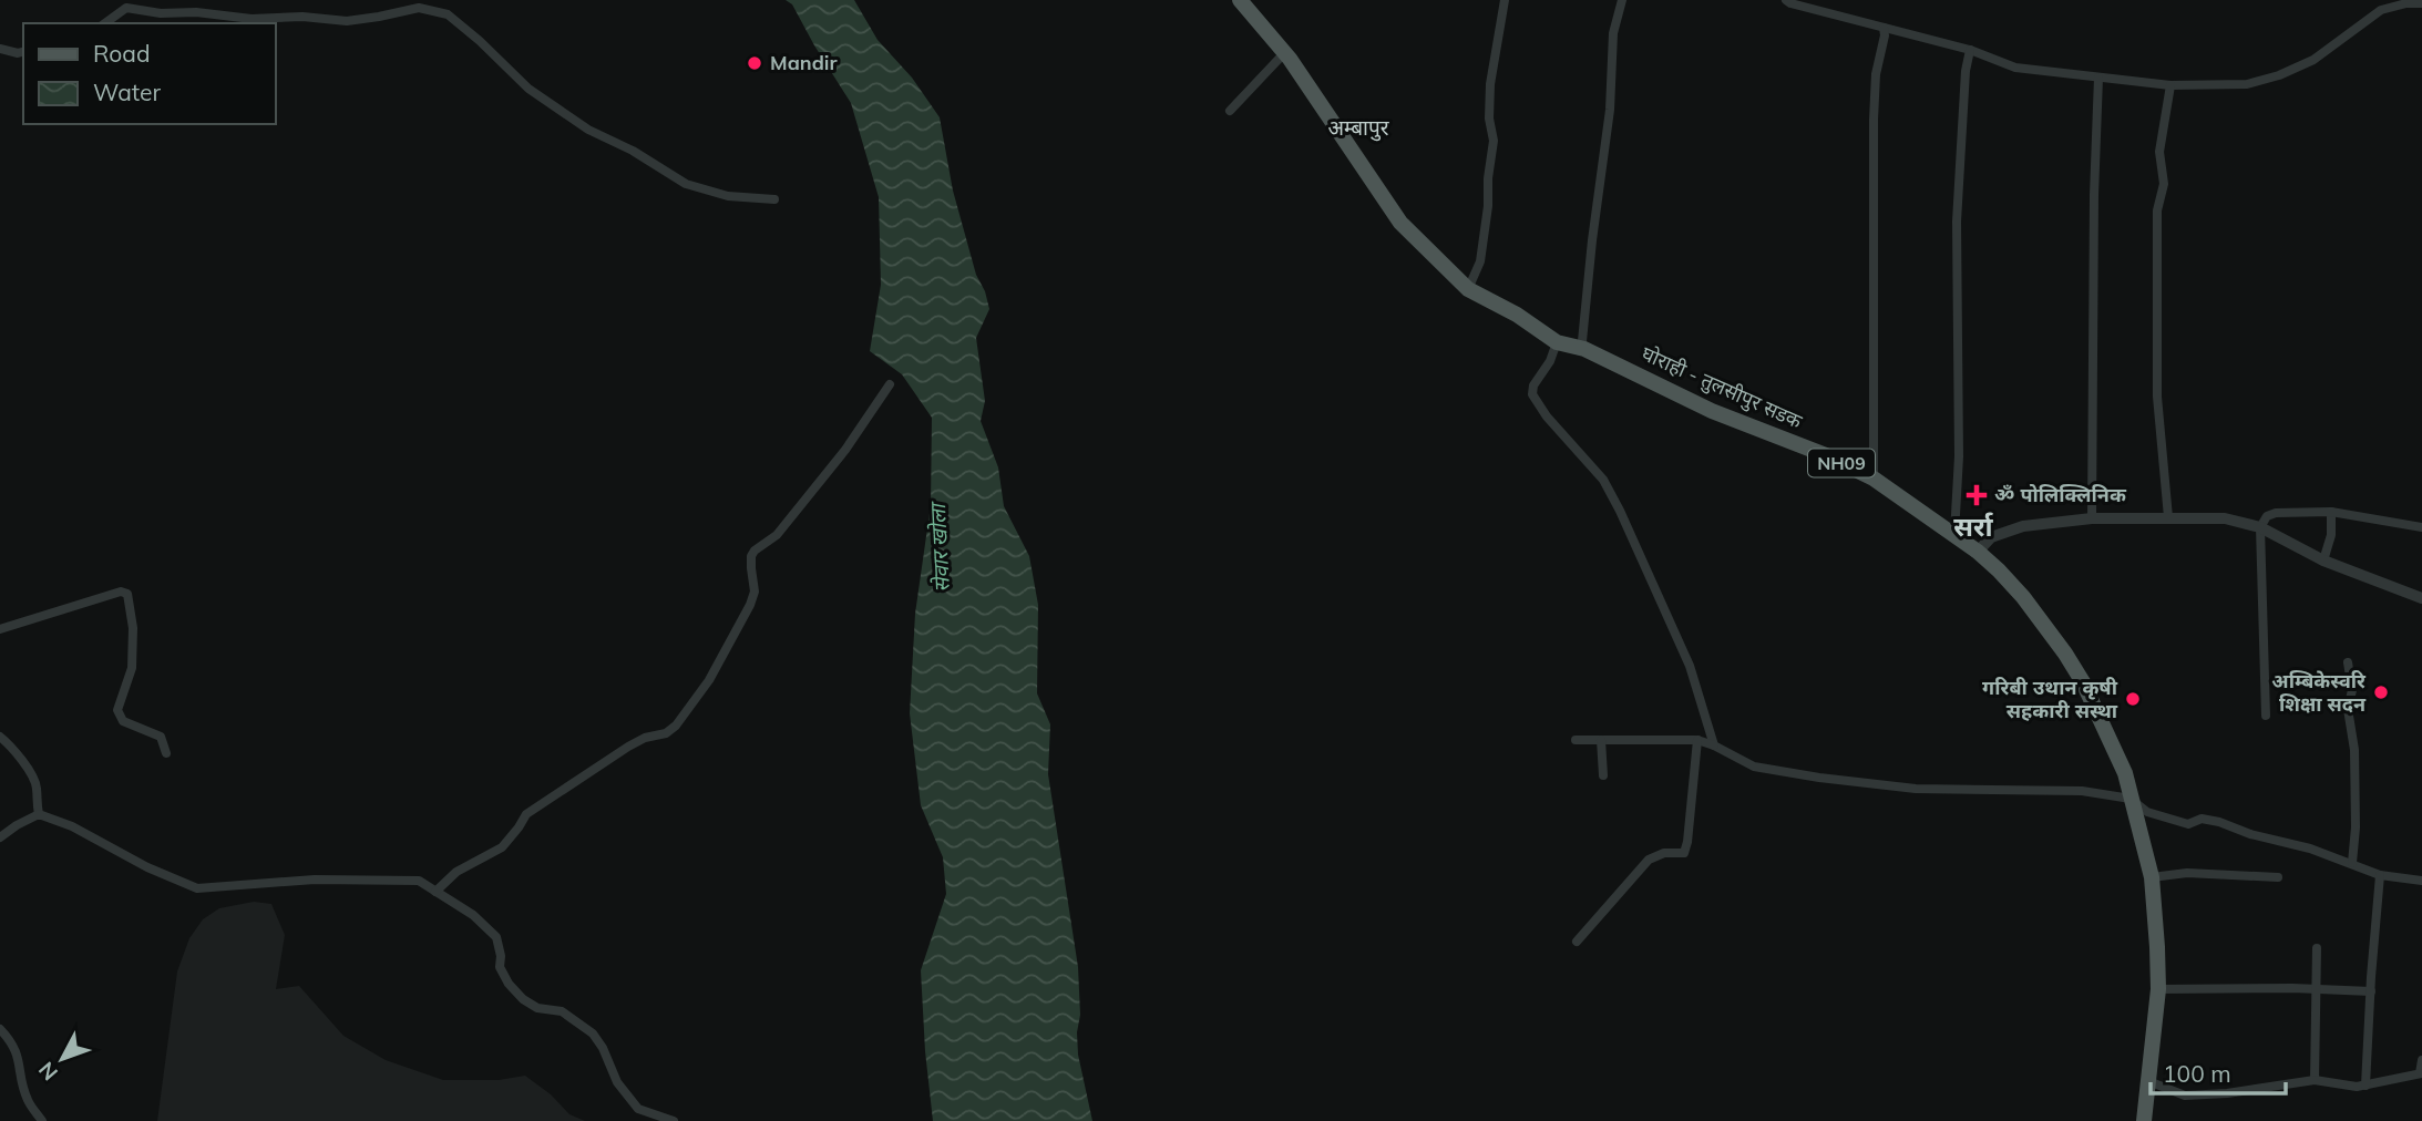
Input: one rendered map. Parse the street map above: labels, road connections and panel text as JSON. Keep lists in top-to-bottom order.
{
  "streets": {
    "main road": ["घोराही - तुलसीपुर सडक", "NH09"]
  },
  "districts": ["अम्बापुर", "सर्रा"],
  "water": ["सेवार खोला"],
  "places": {
    "other": ["Mandir", "अम्बिकेस्वरि शिक्षा सदन", "गरिबी उथान कृषी सहकारी सस्था"],
    "health": ["ॐ पोलिक्लिनिक"]
  },
  "legend": ["Road", "Water"],
  "scale_bar": "100 m",
  "north": "bottom left"
}
